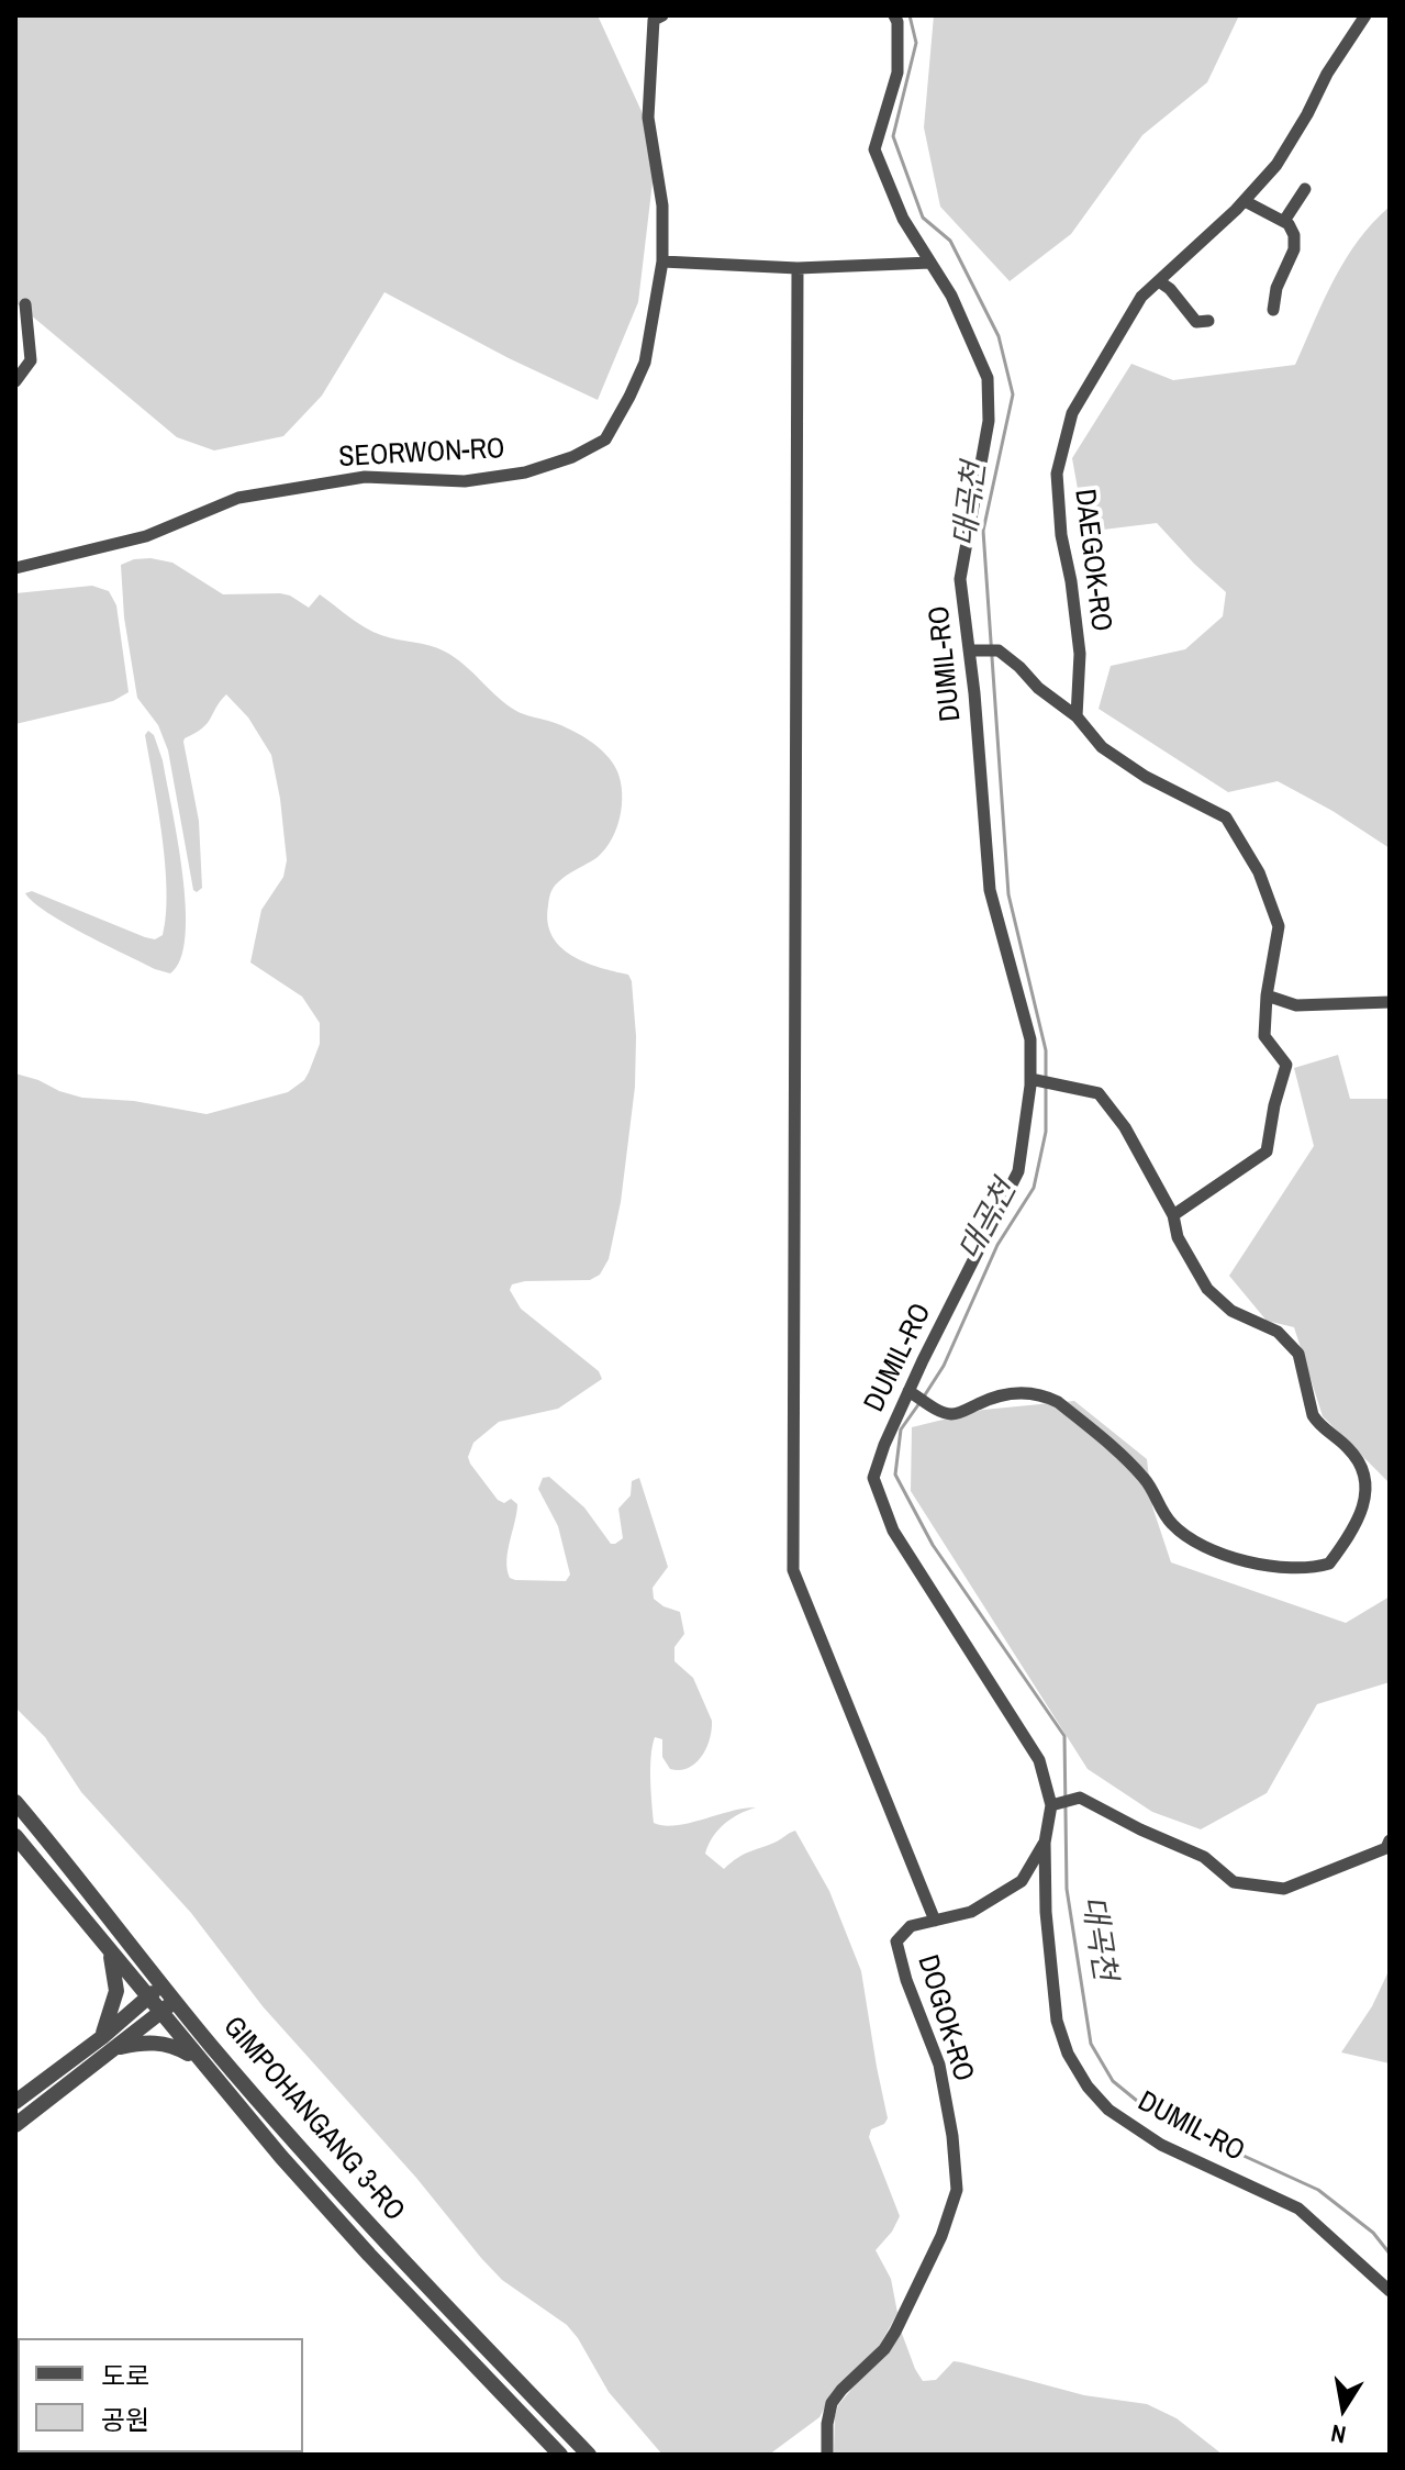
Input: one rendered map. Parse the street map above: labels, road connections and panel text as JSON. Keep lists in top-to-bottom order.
{
  "streets": {
    "street": [
      "SEORWON-RO",
      "DAEGOK-RO",
      "DUMIL-RO",
      "DOGOK-RO",
      "GIMPOHANGANG 3-RO"
    ]
  },
  "water": ["대곡천"],
  "legend": ["도로", "공원"],
  "north": "bottom"
}
